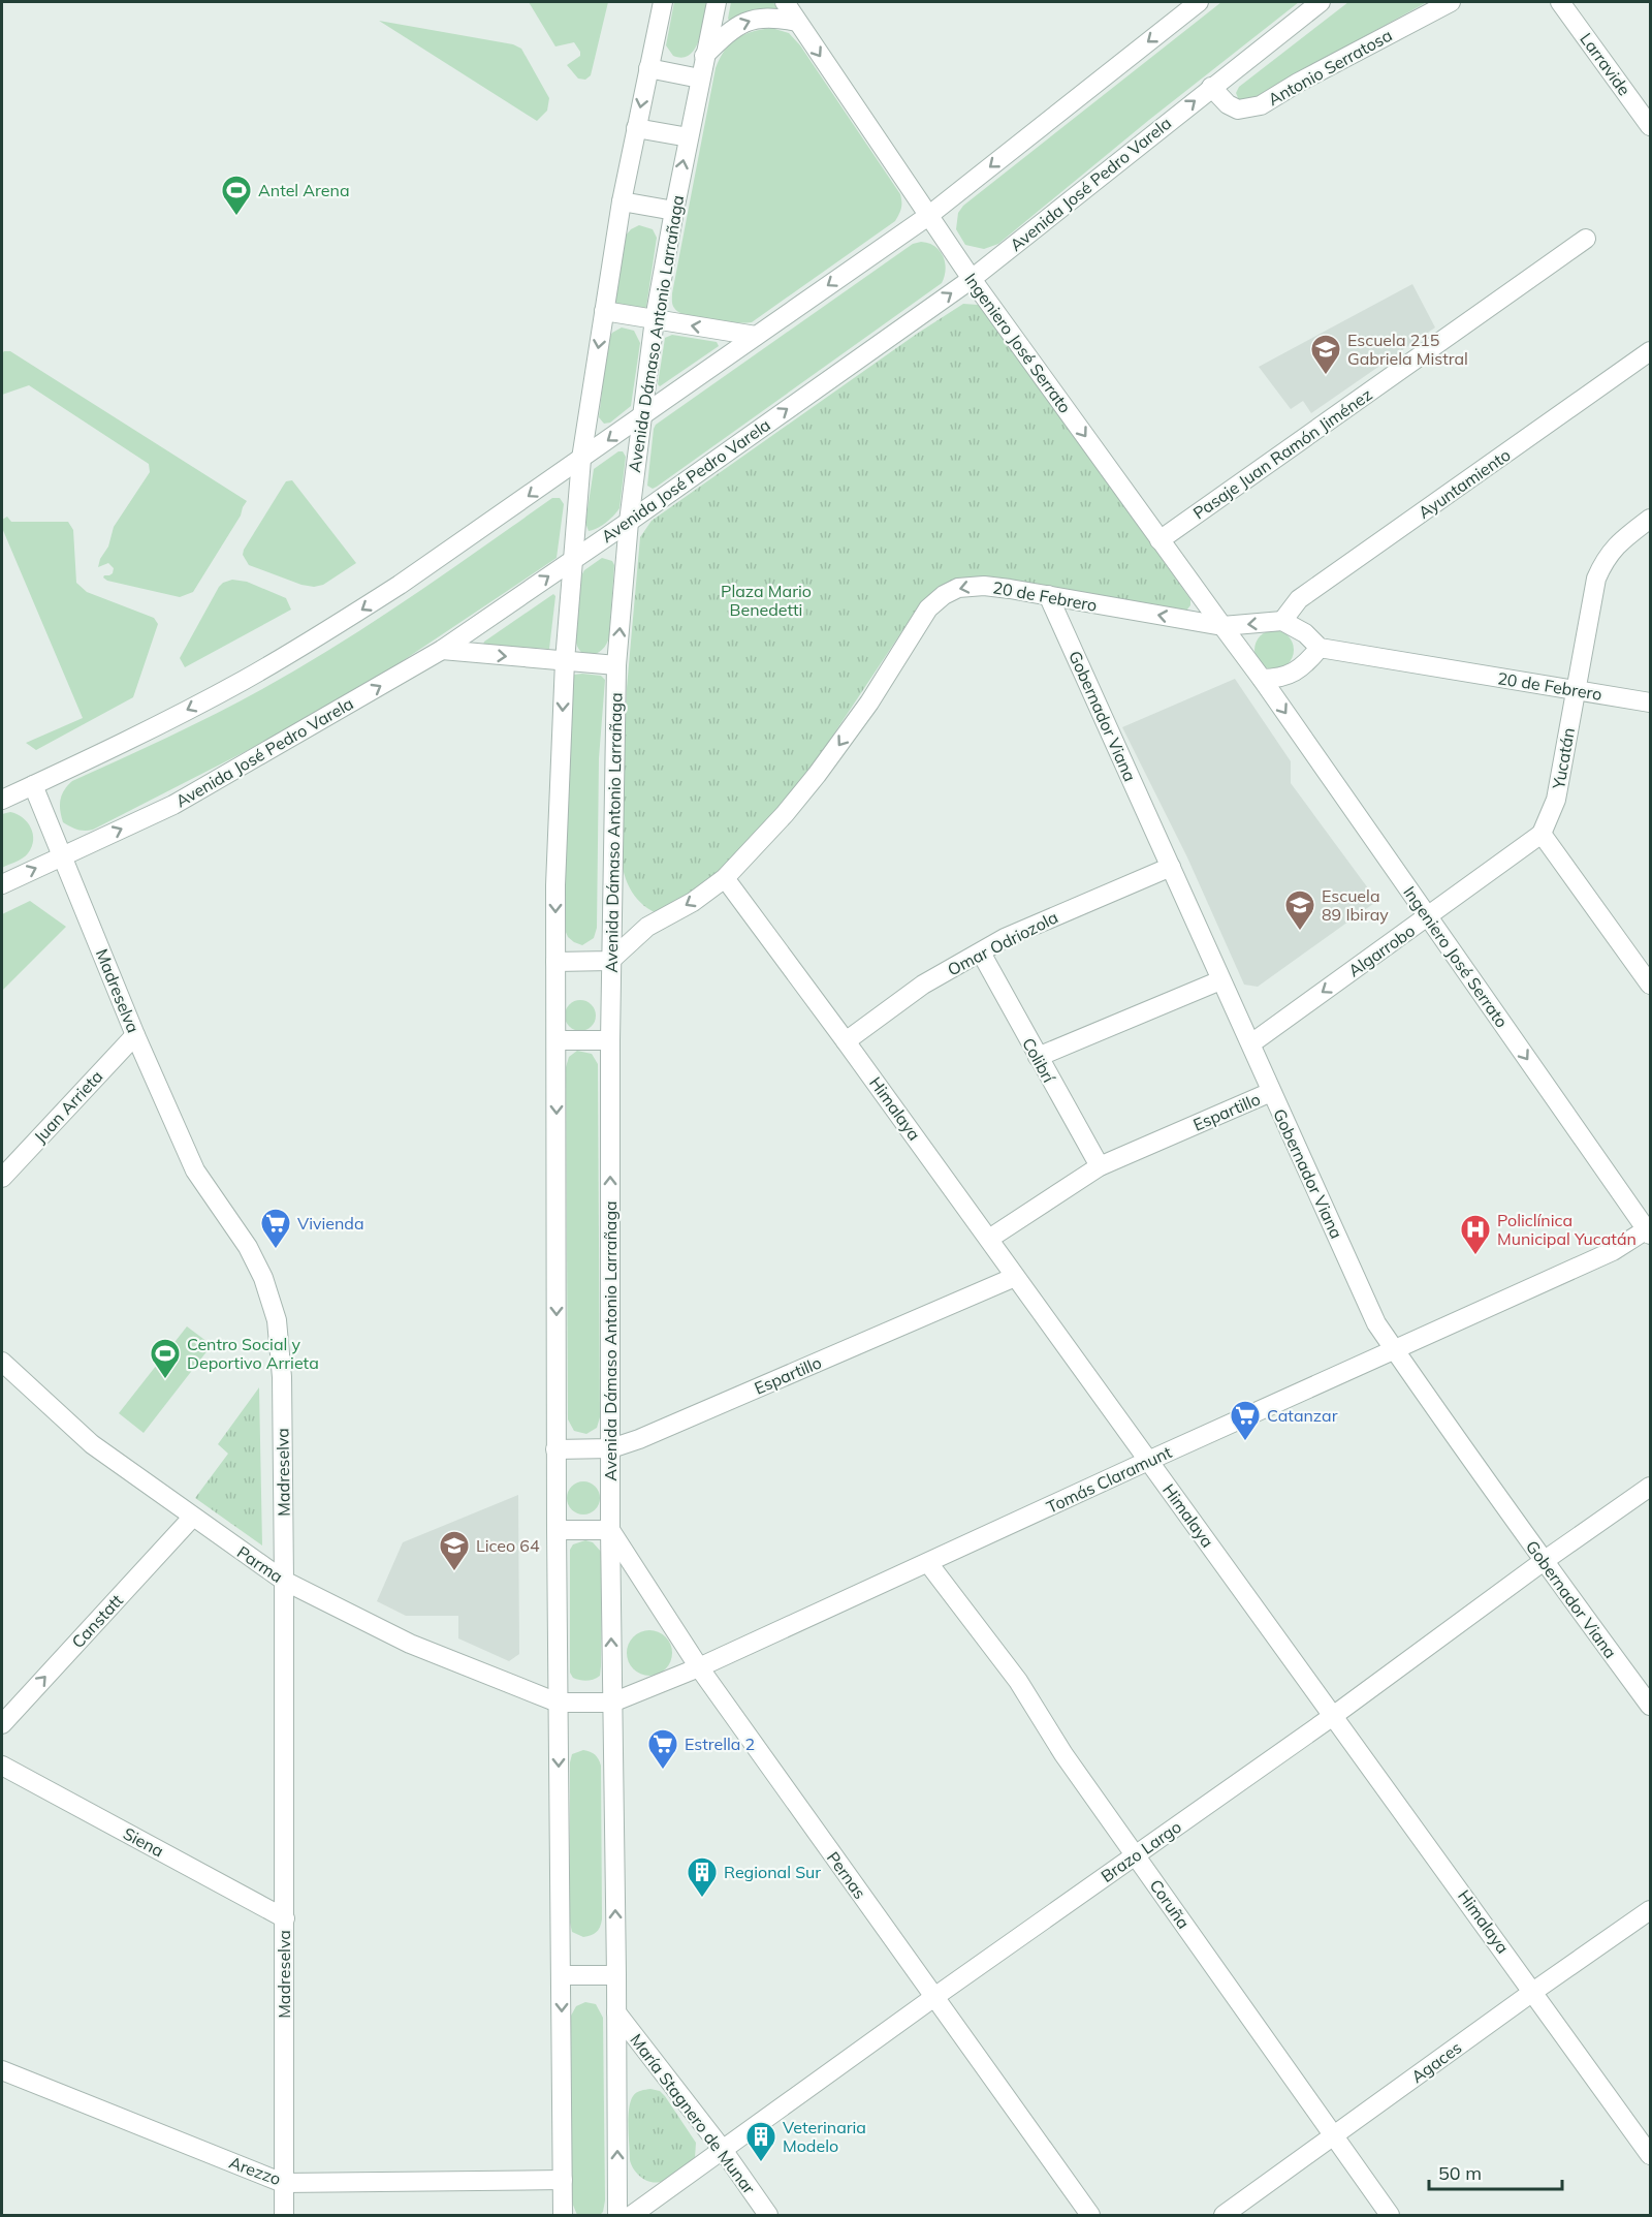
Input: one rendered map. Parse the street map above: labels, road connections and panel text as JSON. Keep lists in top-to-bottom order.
{
  "streets": {
    "street": [
      "Larravide",
      "Antonio Serratosa",
      "Avenida José Pedro Varela",
      "Avenida Dámaso Antonio Larrañaga",
      "Ingeniero José Serrato",
      "Pasaje Juan Ramón Jiménez",
      "Ayuntamiento",
      "20 de Febrero",
      "Gobernador Viana",
      "Yucatán",
      "Omar Odriozola",
      "Algarrobo",
      "Madreselva",
      "Colibrí",
      "Juan Arrieta",
      "Himalaya",
      "Espartillo",
      "Tomás Claramunt",
      "Parma",
      "Canstatt",
      "Siena",
      "Brazo Largo",
      "Pernas",
      "Coruña",
      "Agaces",
      "María Stagnero de Munar",
      "Arezzo"
    ]
  },
  "crossings": [
    ["Antonio Serratosa", "Avenida José Pedro Varela"],
    ["Avenida José Pedro Varela", "Avenida Dámaso Antonio Larrañaga"],
    ["Avenida José Pedro Varela", "Ingeniero José Serrato"],
    ["Avenida José Pedro Varela", "Madreselva"],
    ["Avenida Dámaso Antonio Larrañaga", "20 de Febrero"],
    ["Avenida Dámaso Antonio Larrañaga", "Espartillo"],
    ["Avenida Dámaso Antonio Larrañaga", "Tomás Claramunt"],
    ["Avenida Dámaso Antonio Larrañaga", "Pernas"],
    ["Avenida Dámaso Antonio Larrañaga", "María Stagnero de Munar"],
    ["Ingeniero José Serrato", "Pasaje Juan Ramón Jiménez"],
    ["Ingeniero José Serrato", "20 de Febrero"],
    ["Ingeniero José Serrato", "Algarrobo"],
    ["Ingeniero José Serrato", "Tomás Claramunt"],
    ["Ayuntamiento", "20 de Febrero"],
    ["20 de Febrero", "Gobernador Viana"],
    ["20 de Febrero", "Yucatán"],
    ["20 de Febrero", "Himalaya"],
    ["Gobernador Viana", "Omar Odriozola"],
    ["Gobernador Viana", "Algarrobo"],
    ["Gobernador Viana", "Espartillo"],
    ["Gobernador Viana", "Tomás Claramunt"],
    ["Gobernador Viana", "Brazo Largo"],
    ["Yucatán", "Algarrobo"],
    ["Omar Odriozola", "Colibrí"],
    ["Omar Odriozola", "Himalaya"],
    ["Madreselva", "Juan Arrieta"],
    ["Madreselva", "Parma"],
    ["Madreselva", "Siena"],
    ["Madreselva", "Arezzo"],
    ["Colibrí", "Espartillo"],
    ["Himalaya", "Espartillo"],
    ["Himalaya", "Tomás Claramunt"],
    ["Himalaya", "Brazo Largo"],
    ["Himalaya", "Agaces"],
    ["Tomás Claramunt", "Parma"],
    ["Tomás Claramunt", "Pernas"],
    ["Tomás Claramunt", "Coruña"],
    ["Parma", "Canstatt"],
    ["Brazo Largo", "Pernas"],
    ["Brazo Largo", "Coruña"],
    ["Brazo Largo", "María Stagnero de Munar"],
    ["Coruña", "Agaces"]
  ],
  "one_way": [
    "Ingeniero José Serrato",
    "20 de Febrero",
    "Algarrobo",
    "Canstatt"
  ],
  "parks": ["Plaza Mario Benedetti"],
  "places": {
    "sports": ["Antel Arena", "Centro Social y Deportivo Arrieta"],
    "school or university": ["Escuela 215 Gabriela Mistral", "Escuela 89 Ibiray", "Liceo 64"],
    "supermarket": ["Vivienda", "Catanzar", "Estrella 2"],
    "hospital": ["Policlínica Municipal Yucatán"],
    "building": ["Regional Sur", "Veterinaria Modelo"]
  },
  "scale_bar": "50 m"
}
